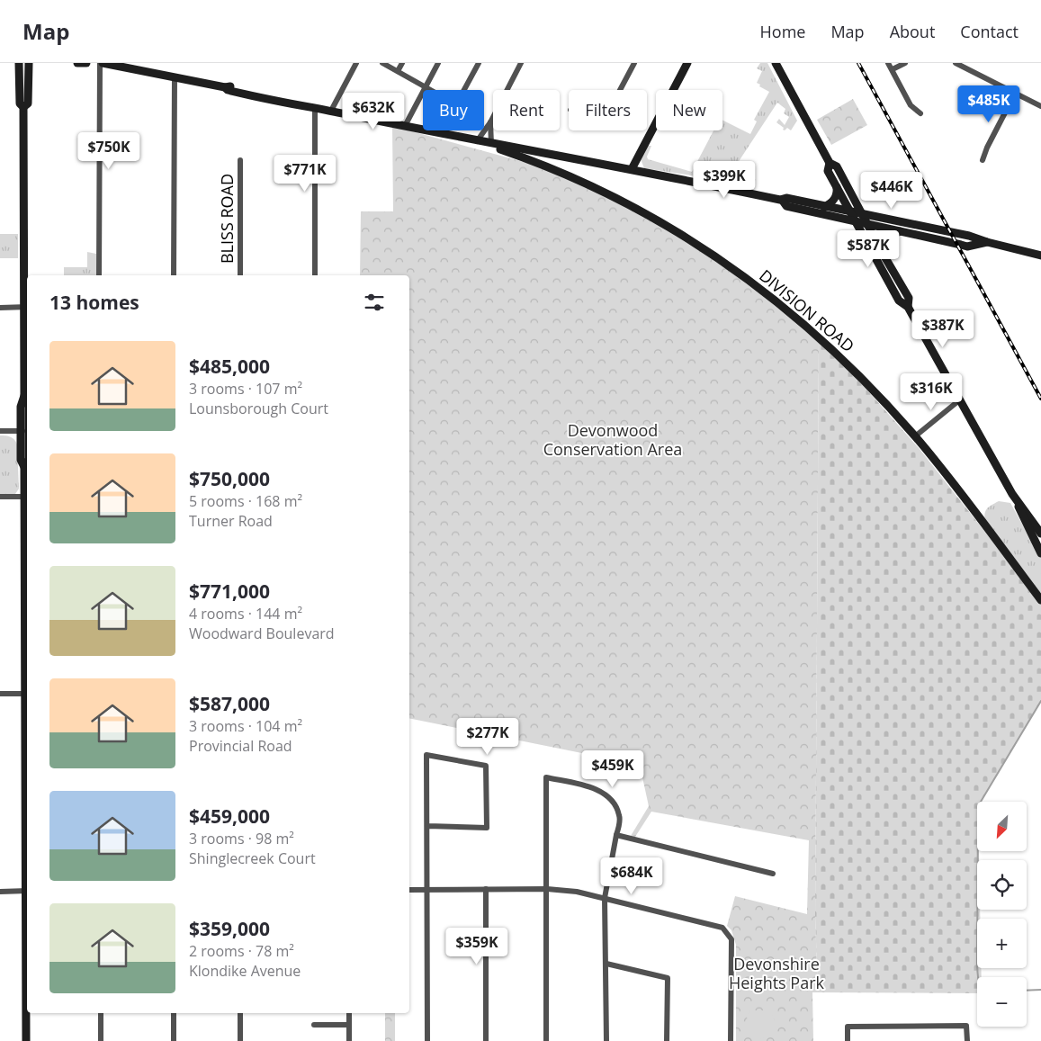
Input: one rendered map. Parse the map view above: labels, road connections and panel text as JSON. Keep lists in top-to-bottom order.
{
  "streets": {
    "main road": ["DIVISION ROAD"],
    "street": ["BLISS ROAD"]
  },
  "parks": ["Devonwood Conservation Area", "Devonshire Heights Park"],
  "north": "bottom left",
  "page": {
    "header": "Map",
    "nav": [
      "Home",
      "Map",
      "About",
      "Contact"
    ],
    "price": [
      "$485K",
      "$632K",
      "$750K",
      "$771K",
      "$399K",
      "$446K",
      "$587K",
      "$387K",
      "$316K",
      "$277K",
      "$459K",
      "$684K",
      "$359K"
    ],
    "chip": [
      "Buy",
      "Rent",
      "Filters",
      "New"
    ],
    "heading": "13 homes",
    "list": [
      {
        "name": "$485,000",
        "note": "3 rooms · 107 m² · Lounsborough Court"
      },
      {
        "name": "$750,000",
        "note": "5 rooms · 168 m² · Turner Road"
      },
      {
        "name": "$771,000",
        "note": "4 rooms · 144 m² · Woodward Boulevard"
      },
      {
        "name": "$587,000",
        "note": "3 rooms · 104 m² · Provincial Road"
      },
      {
        "name": "$459,000",
        "note": "3 rooms · 98 m² · Shinglecreek Court"
      },
      {
        "name": "$359,000",
        "note": "2 rooms · 78 m² · Klondike Avenue"
      }
    ],
    "map_buttons": ["+", "−"]
  }
}
